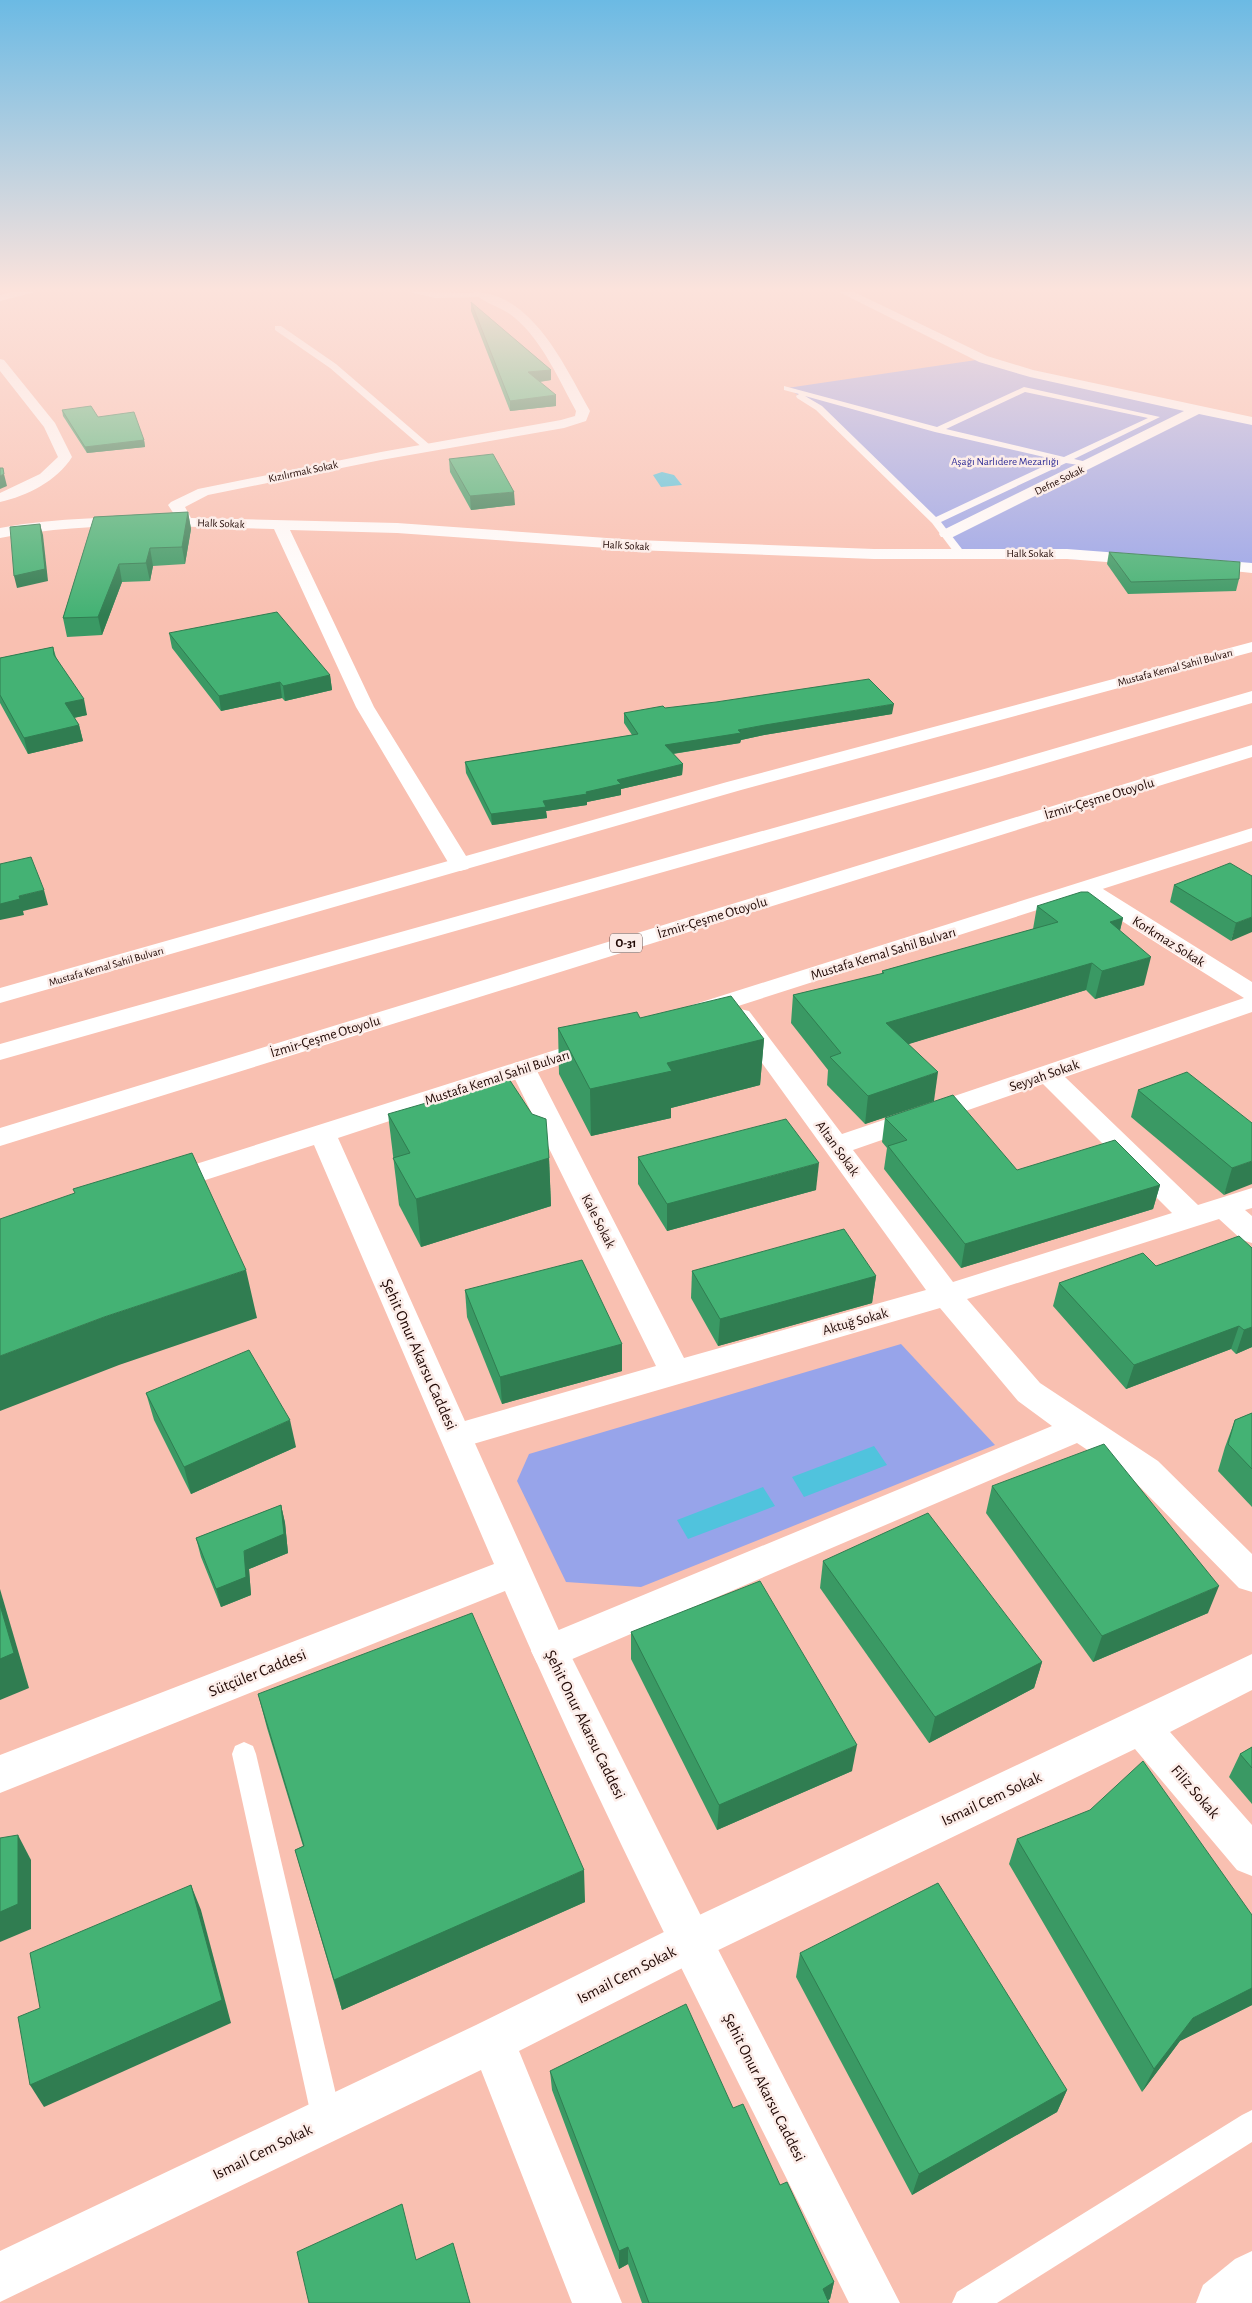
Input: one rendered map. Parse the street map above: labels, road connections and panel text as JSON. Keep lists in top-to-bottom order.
{
  "streets": {
    "main road": [
      "Kızılırmak Sokak",
      "Defne Sokak",
      "Halk Sokak",
      "Mustafa Kemal Sahil Bulvarı",
      "İzmir-Çeşme Otoyolu",
      "Korkmaz Sokak",
      "O-31",
      "Seyyah Sokak",
      "Altan Sokak",
      "Kale Sokak",
      "Aktuğ Sokak",
      "Şehit Onur Akarsu Caddesi",
      "Sütçüler Caddesi",
      "Filiz Sokak",
      "Ismail Cem Sokak"
    ]
  },
  "crossings": [
    ["Kızılırmak Sokak", "Halk Sokak"],
    ["Mustafa Kemal Sahil Bulvarı", "Korkmaz Sokak"],
    ["Mustafa Kemal Sahil Bulvarı", "Altan Sokak"],
    ["Mustafa Kemal Sahil Bulvarı", "Kale Sokak"],
    ["Mustafa Kemal Sahil Bulvarı", "Şehit Onur Akarsu Caddesi"],
    ["Seyyah Sokak", "Altan Sokak"],
    ["Altan Sokak", "Aktuğ Sokak"],
    ["Kale Sokak", "Aktuğ Sokak"],
    ["Aktuğ Sokak", "Şehit Onur Akarsu Caddesi"],
    ["Şehit Onur Akarsu Caddesi", "Sütçüler Caddesi"],
    ["Şehit Onur Akarsu Caddesi", "Ismail Cem Sokak"],
    ["Filiz Sokak", "Ismail Cem Sokak"]
  ],
  "parks": ["Aşağı Narlıdere Mezarlığı"]
}
